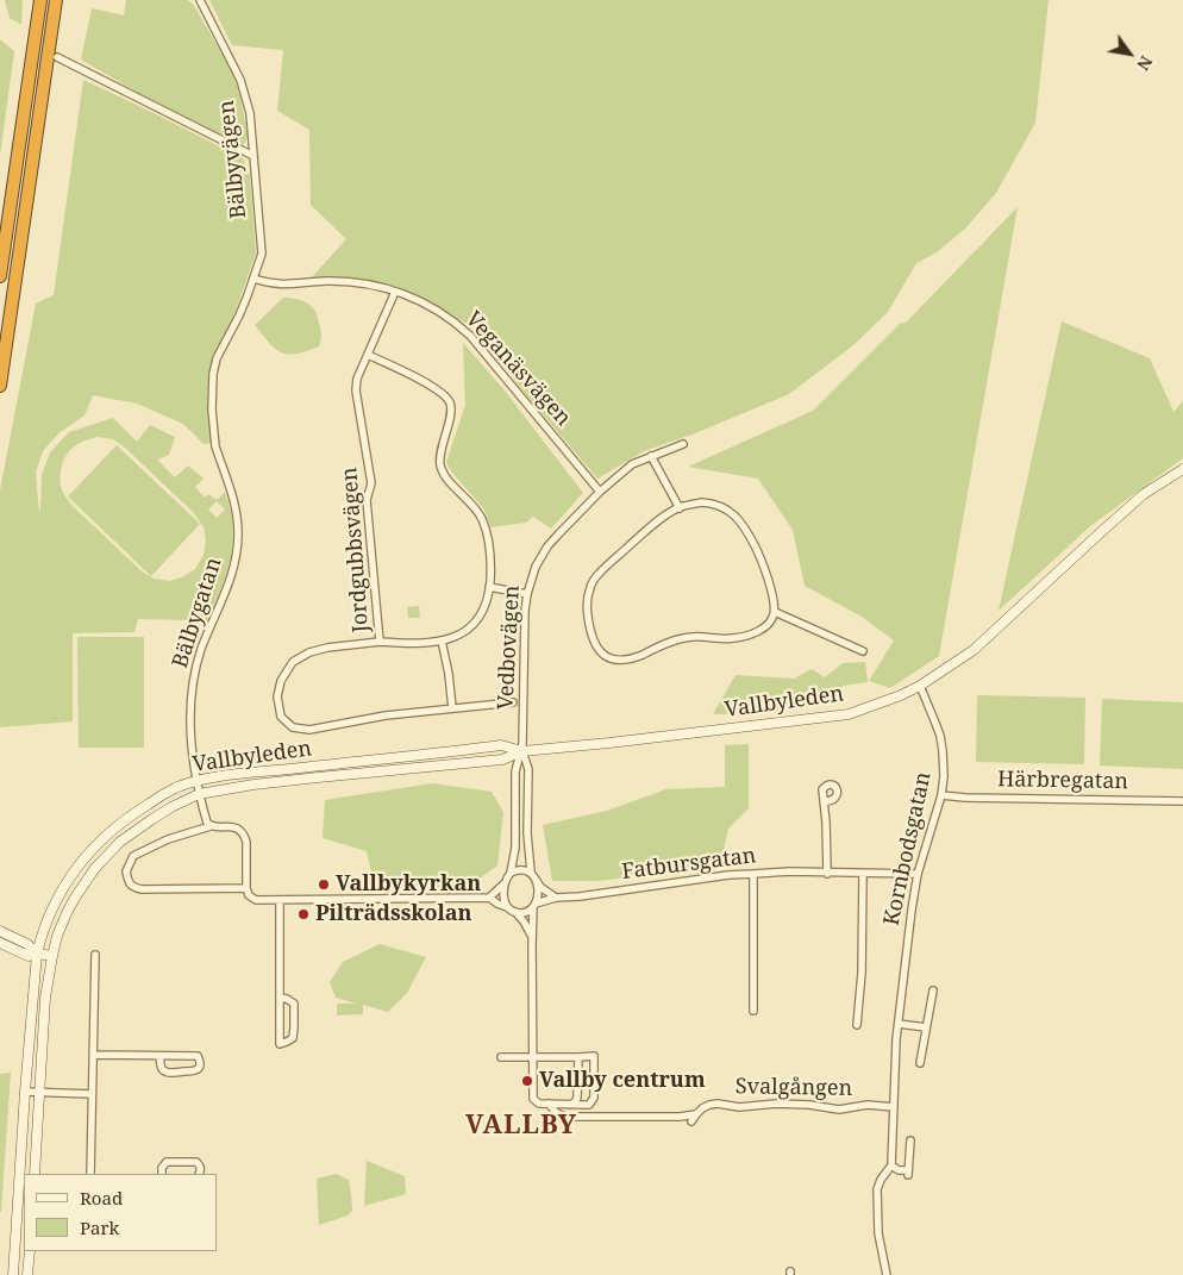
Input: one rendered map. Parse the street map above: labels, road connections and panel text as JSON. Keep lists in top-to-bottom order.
{
  "streets": {
    "main road": ["Vallbyleden"],
    "street": [
      "Bälbyvägen",
      "Veganäsvägen",
      "Jordgubbsvägen",
      "Bälbygatan",
      "Vedbovägen",
      "Härbregatan",
      "Kornbodsgatan",
      "Fatbursgatan",
      "Svalgången"
    ]
  },
  "crossings": [
    ["Bälbyvägen", "Bälbygatan"],
    ["Veganäsvägen", "Jordgubbsvägen"],
    ["Veganäsvägen", "Bälbygatan"],
    ["Veganäsvägen", "Vedbovägen"],
    ["Bälbygatan", "Vallbyleden"],
    ["Vedbovägen", "Vallbyleden"],
    ["Vallbyleden", "Kornbodsgatan"],
    ["Härbregatan", "Kornbodsgatan"],
    ["Kornbodsgatan", "Fatbursgatan"],
    ["Kornbodsgatan", "Svalgången"]
  ],
  "districts": ["VALLBY"],
  "places": ["Vallbykyrkan", "Pilträdsskolan", "Vallby centrum"],
  "legend": ["Road", "Park"],
  "north": "bottom right"
}
